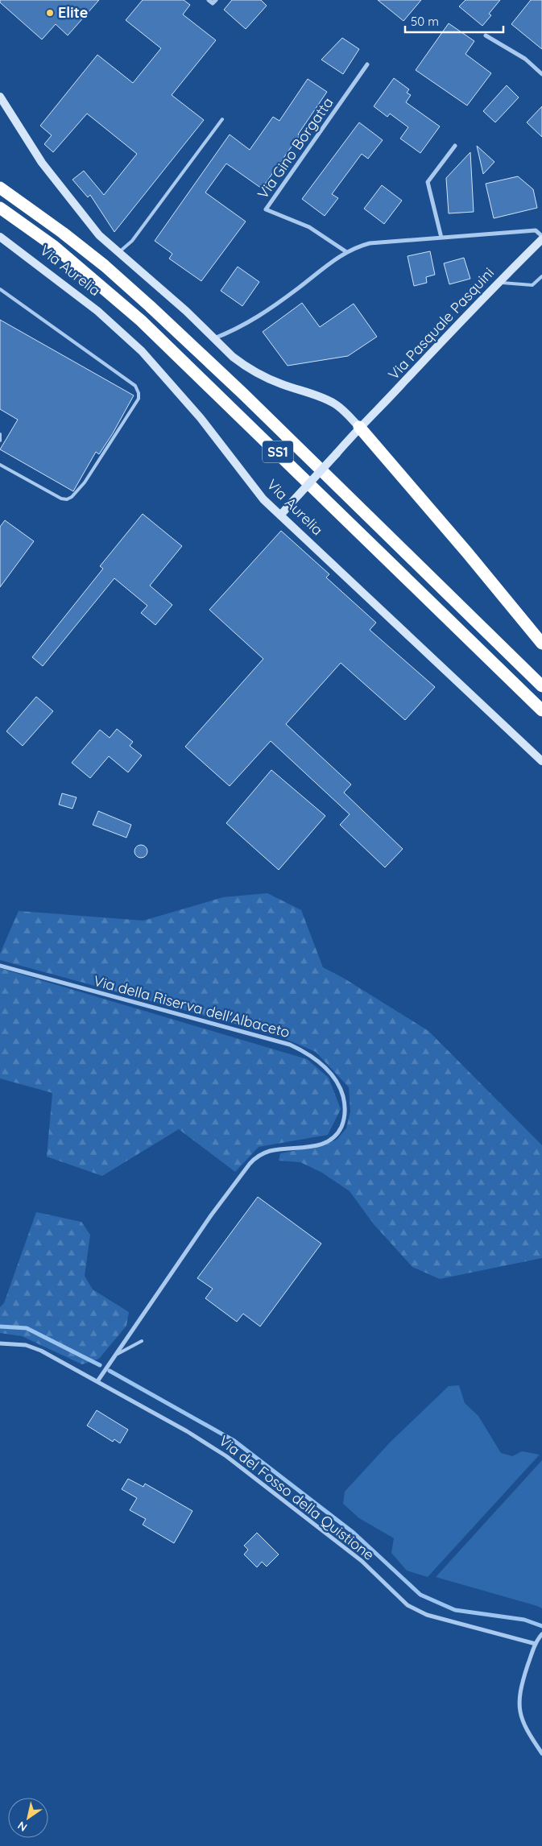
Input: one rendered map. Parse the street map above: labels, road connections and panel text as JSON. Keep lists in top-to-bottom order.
{
  "streets": {
    "highway": ["Via Aurelia", "SS1"],
    "street": [
      "Via Gino Borgatta",
      "Via Pasquale Pasquini",
      "Via della Riserva dell'Albaceto",
      "Via del Fosso della Quistione"
    ]
  },
  "crossings": [
    ["Via Aurelia", "Via Pasquale Pasquini"],
    ["Via della Riserva dell'Albaceto", "Via del Fosso della Quistione"]
  ],
  "places": ["Elite"],
  "scale_bar": "50 m",
  "north": "bottom left"
}
